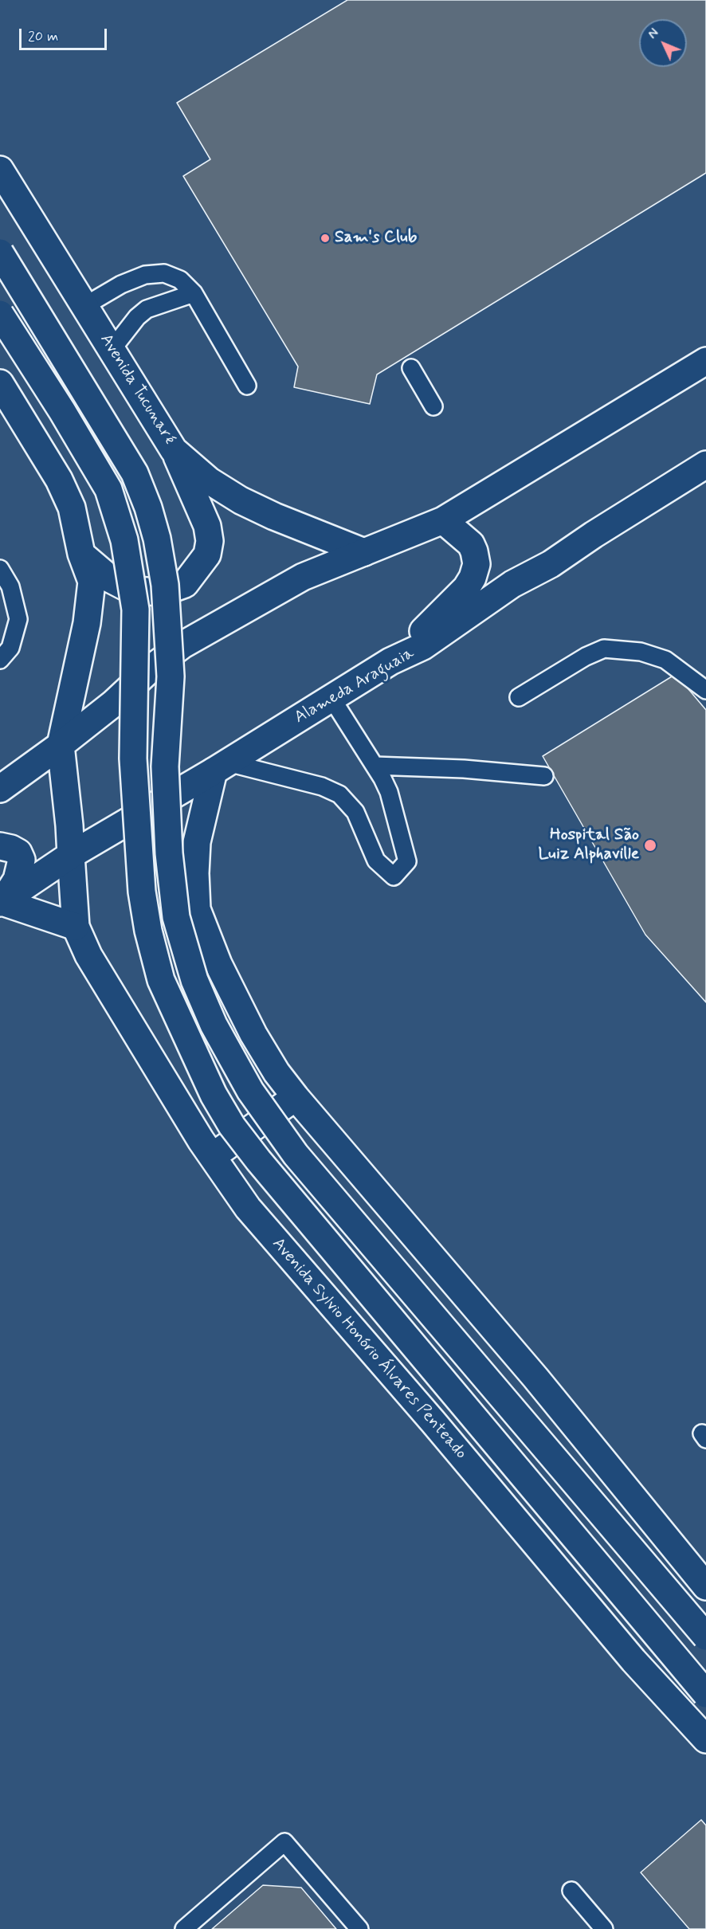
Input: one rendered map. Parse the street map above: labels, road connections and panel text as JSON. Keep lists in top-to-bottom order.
{
  "streets": {
    "street": ["Avenida Tucunaré", "Alameda Araguaia", "Avenida Sylvio Honório Álvares Penteado"]
  },
  "places": ["Sam's Club", "Hospital São Luiz Alphaville"],
  "scale_bar": "20 m",
  "north": "top left"
}
